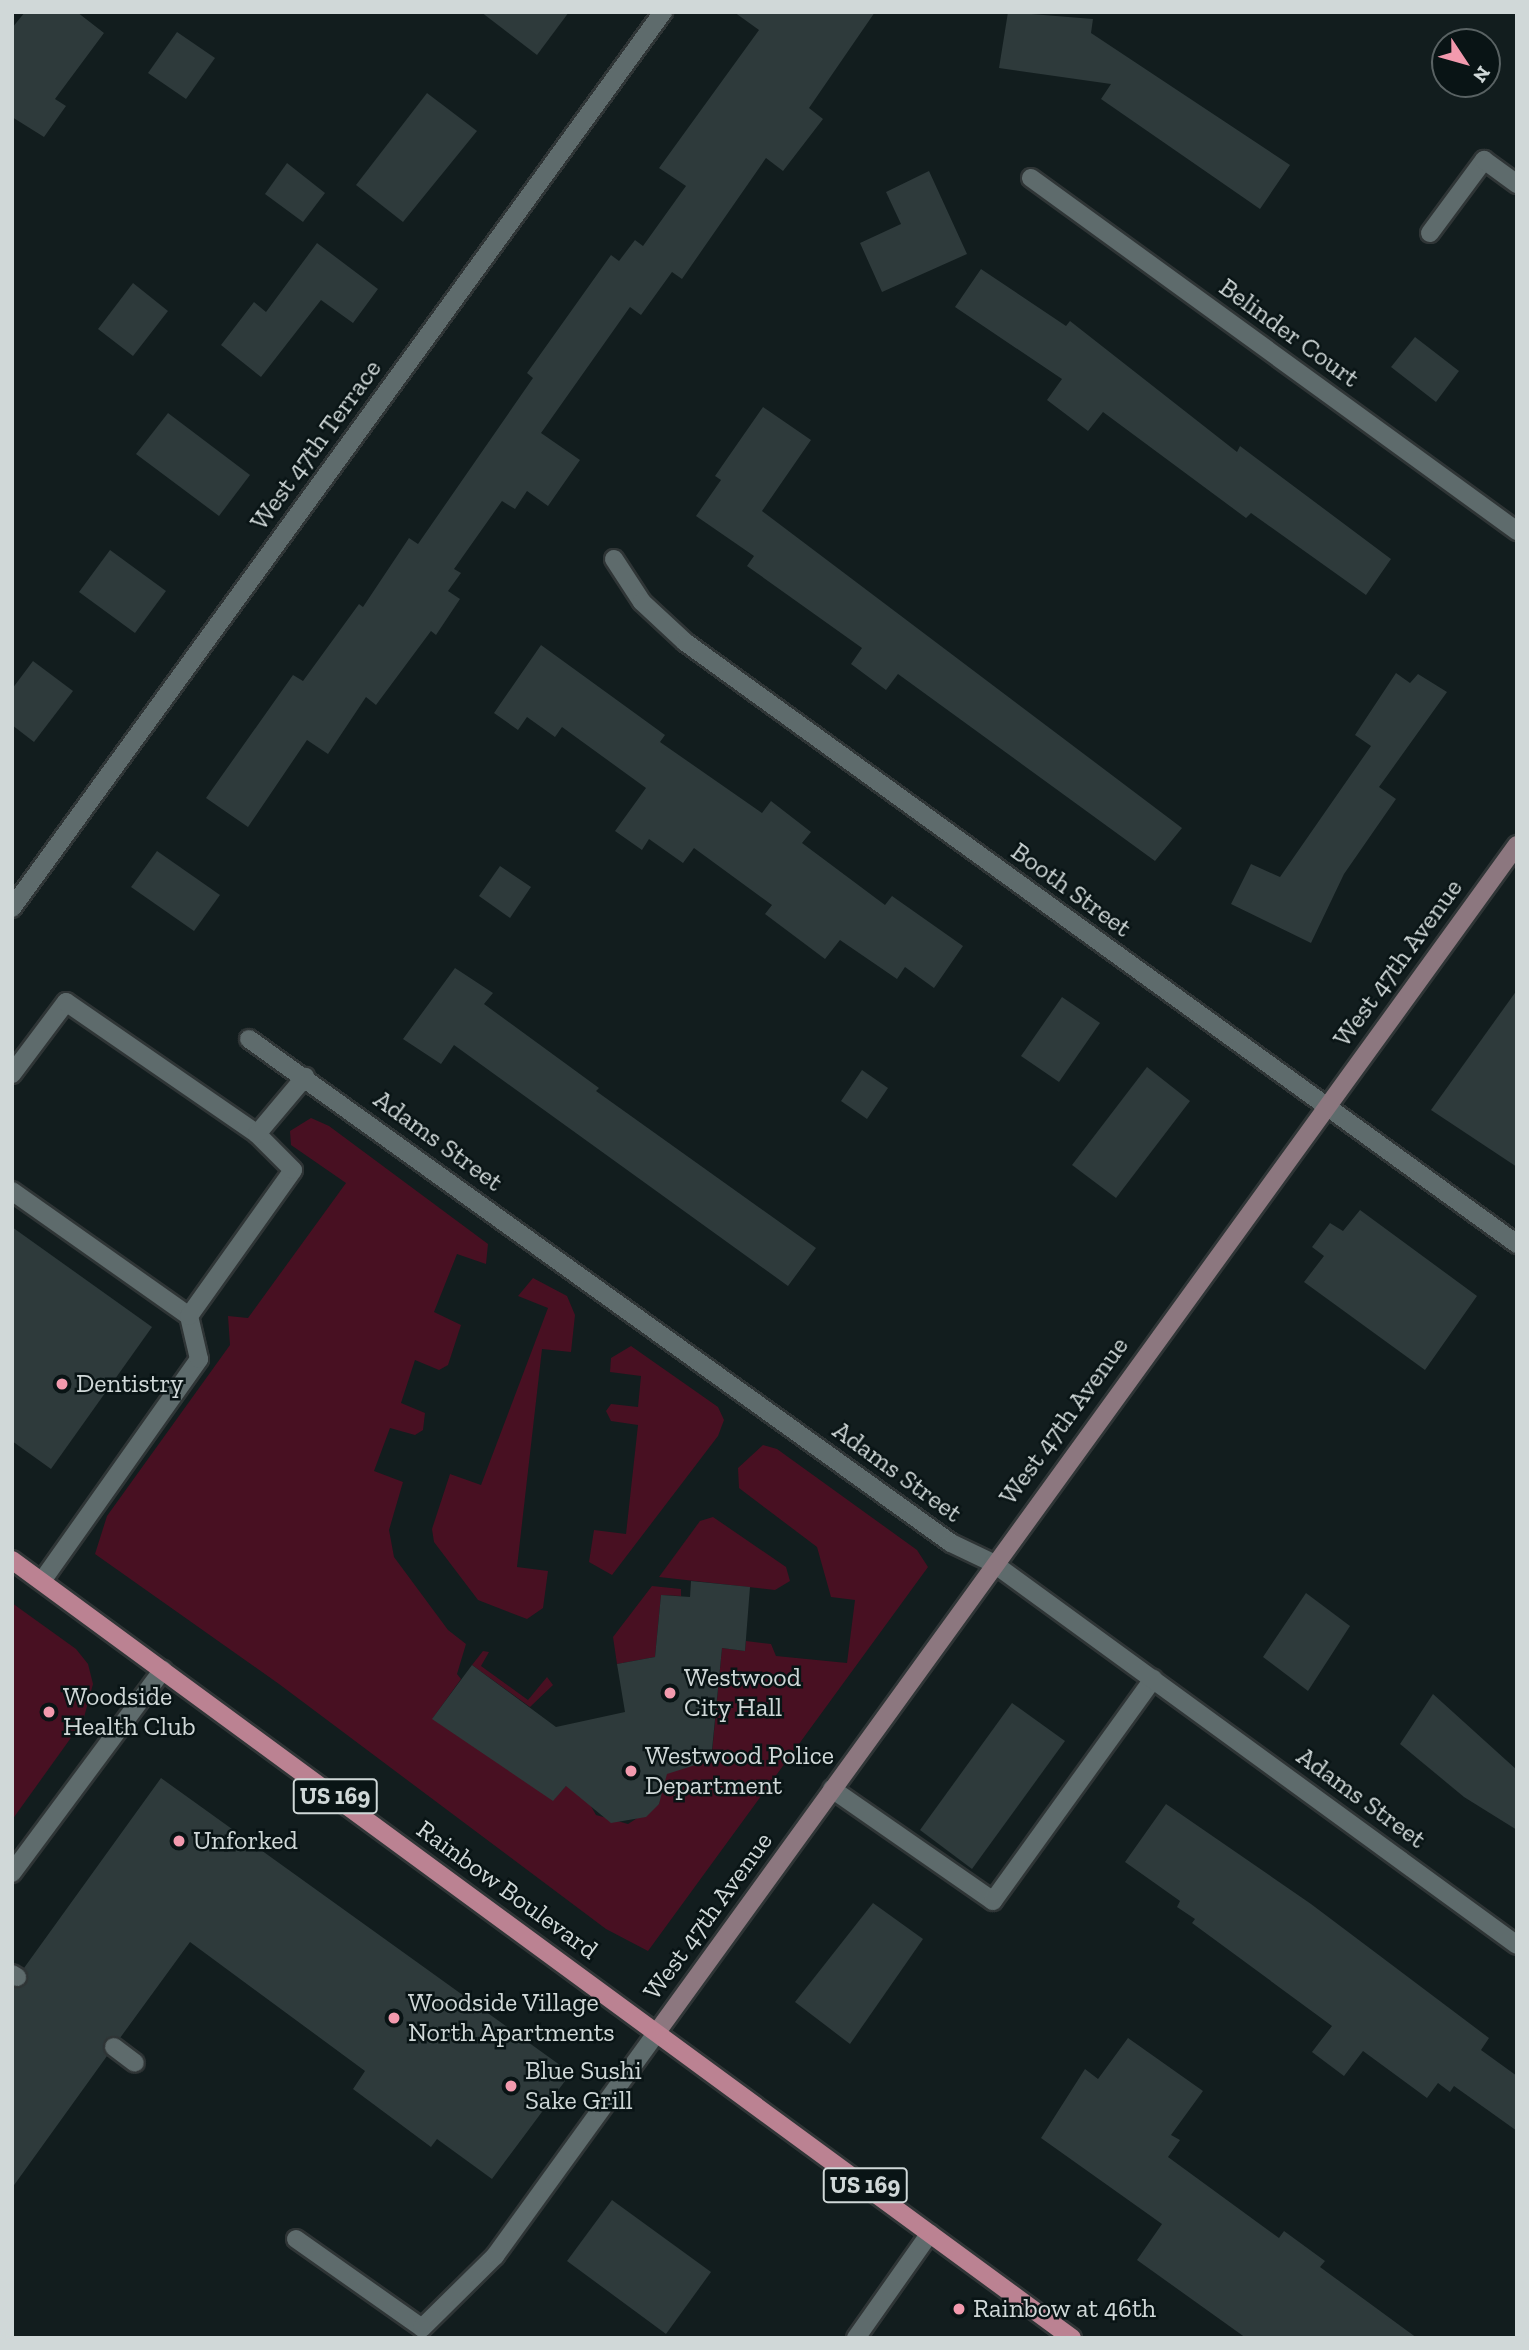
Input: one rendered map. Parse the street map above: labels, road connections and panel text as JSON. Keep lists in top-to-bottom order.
{
  "streets": {
    "main road": ["US 169", "Rainbow Boulevard"],
    "street": [
      "Belinder Court",
      "West 47th Terrace",
      "Booth Street",
      "West 47th Avenue",
      "Adams Street"
    ]
  },
  "crossings": [
    ["Booth Street", "West 47th Avenue"],
    ["West 47th Avenue", "Adams Street"],
    ["West 47th Avenue", "Rainbow Boulevard"]
  ],
  "places": [
    "Dentistry",
    "Westwood City Hall",
    "Woodside Health Club",
    "Westwood Police Department",
    "Unforked",
    "Woodside Village North Apartments",
    "Blue Sushi Sake Grill",
    "Rainbow at 46th"
  ],
  "north": "bottom right"
}
